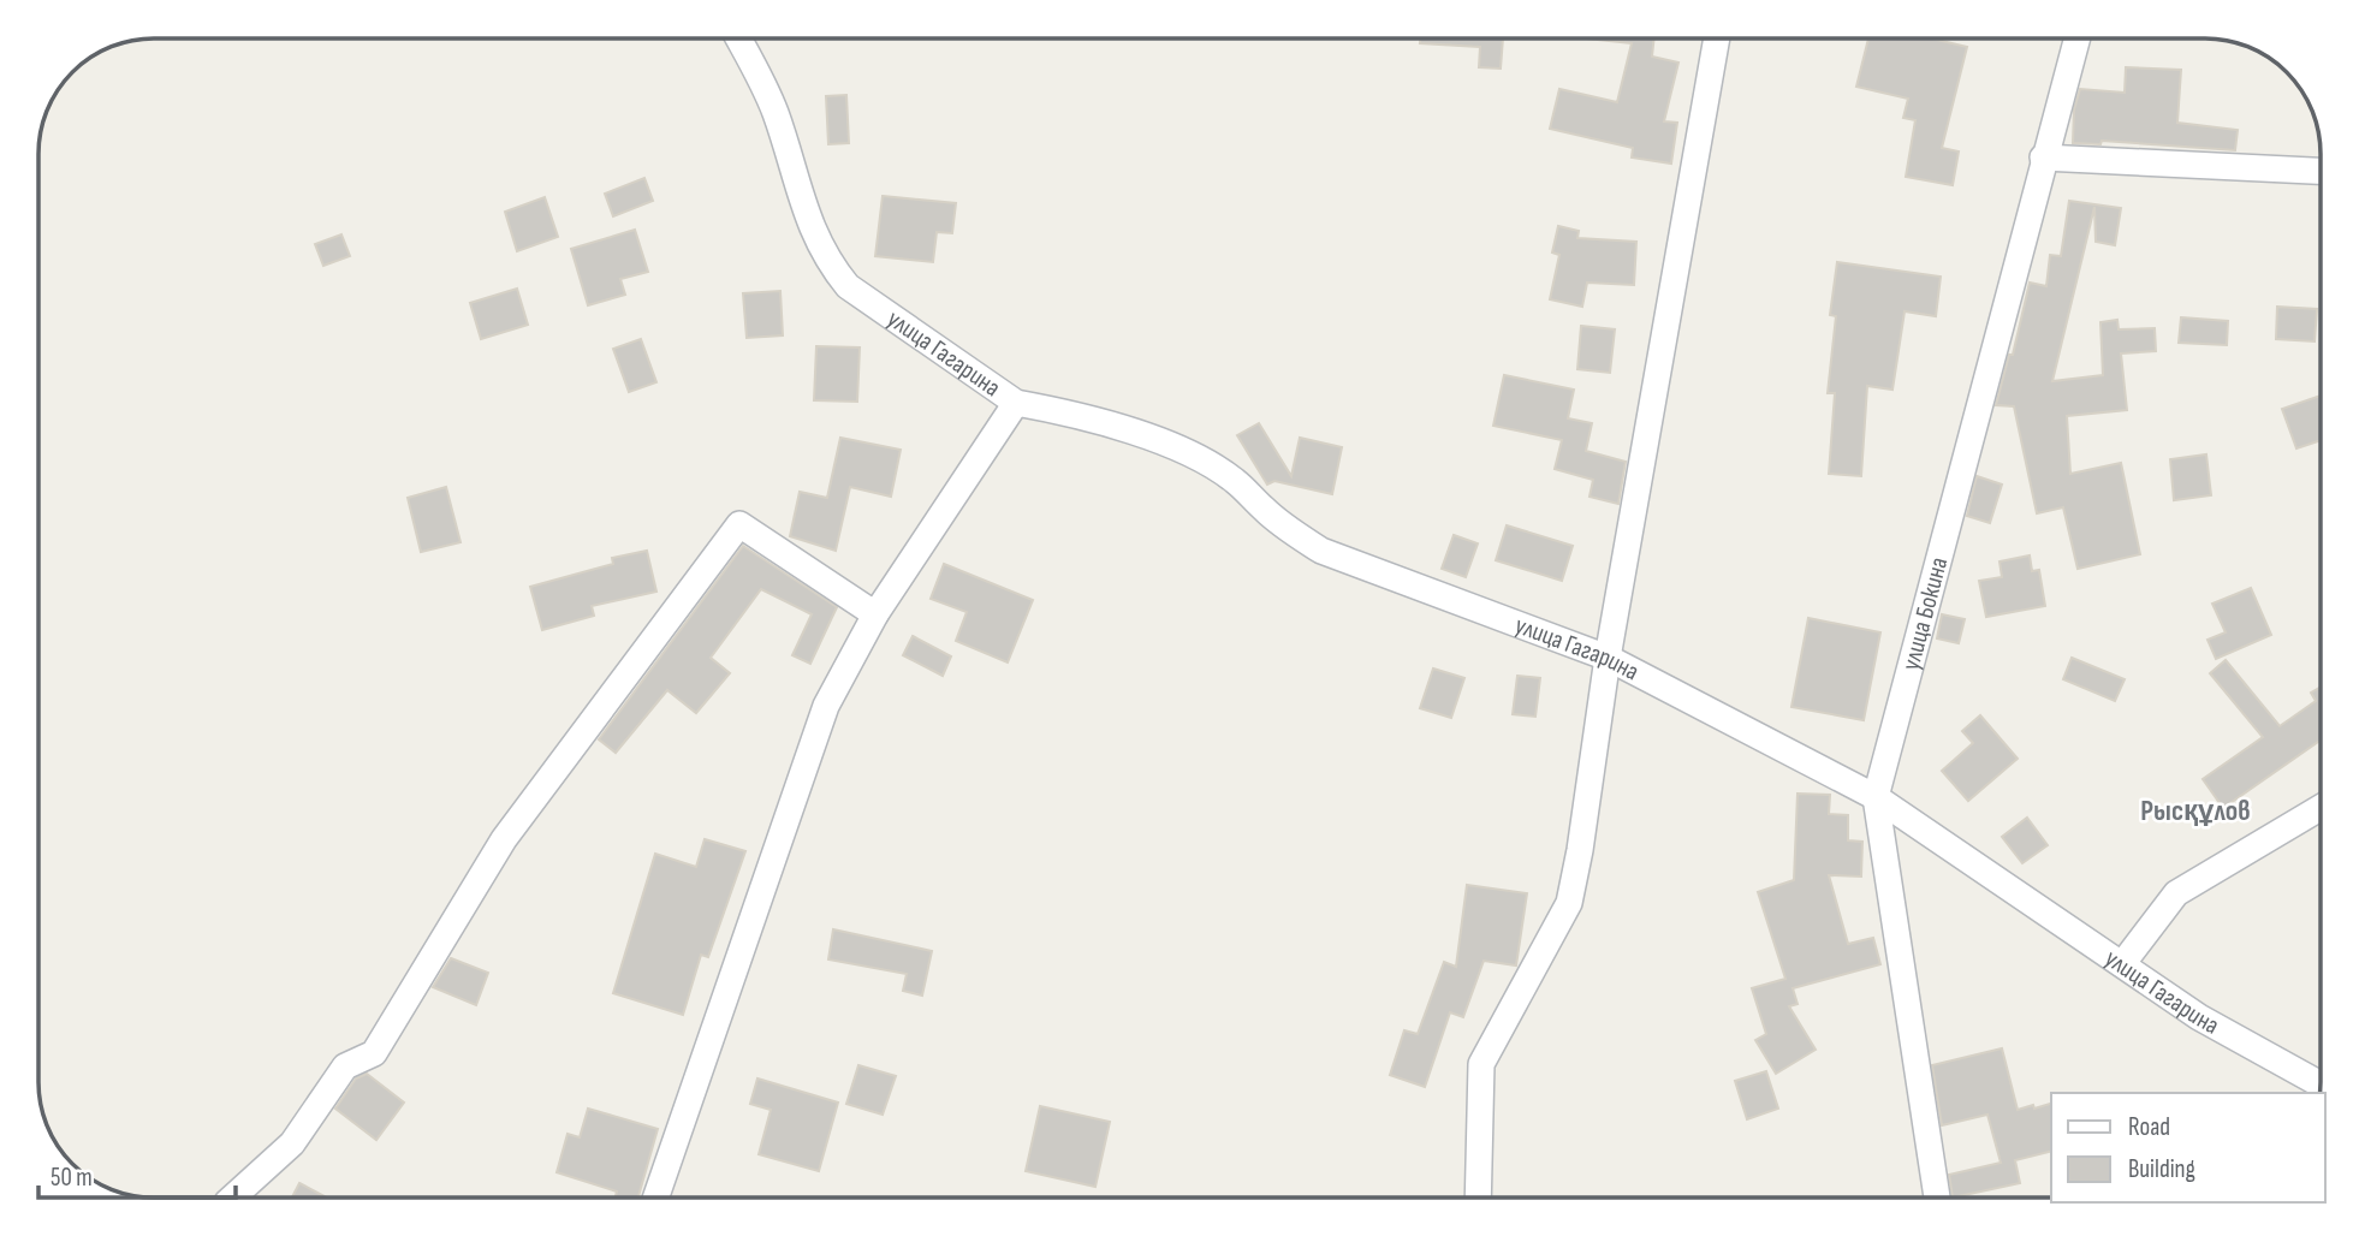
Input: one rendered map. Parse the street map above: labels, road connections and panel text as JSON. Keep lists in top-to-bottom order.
{
  "streets": {
    "street": ["улица Гагарина", "улица Бокина"]
  },
  "crossings": [
    ["улица Гагарина", "улица Бокина"]
  ],
  "districts": ["Рысқұлов"],
  "legend": ["Road", "Building"],
  "scale_bar": "50 m"
}
